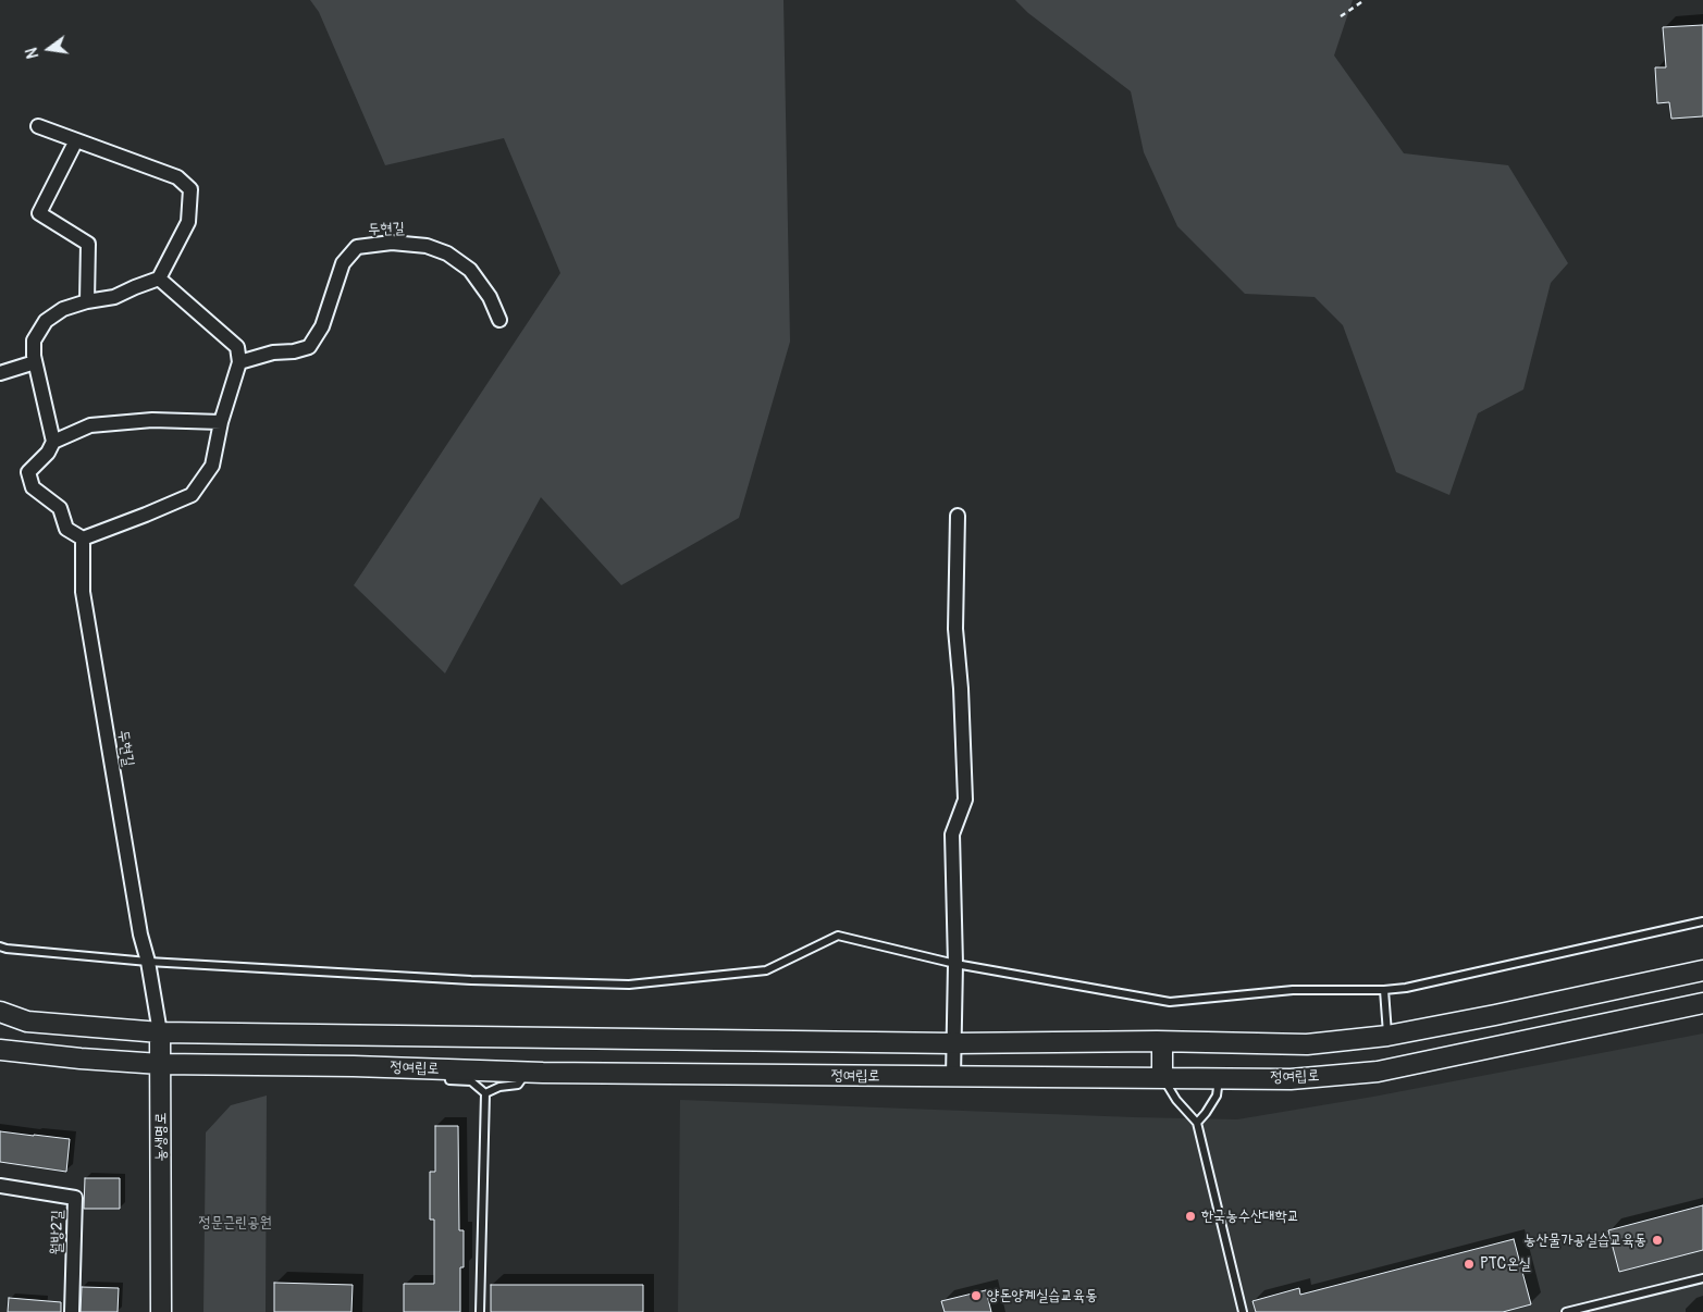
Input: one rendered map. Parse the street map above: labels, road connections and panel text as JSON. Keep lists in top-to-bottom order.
{
  "streets": {
    "street": [
      "두현길",
      "정여립로",
      "농생명로",
      "월방2길"
    ]
  },
  "crossings": [
    ["두현길", "농생명로"],
    ["정여립로", "농생명로"]
  ],
  "parks": ["정문근린공원"],
  "places": [
    "한국농수산대학교",
    "농산물가공실습교육동",
    "PTC온실",
    "양돈양계실습교육동"
  ],
  "north": "left"
}
